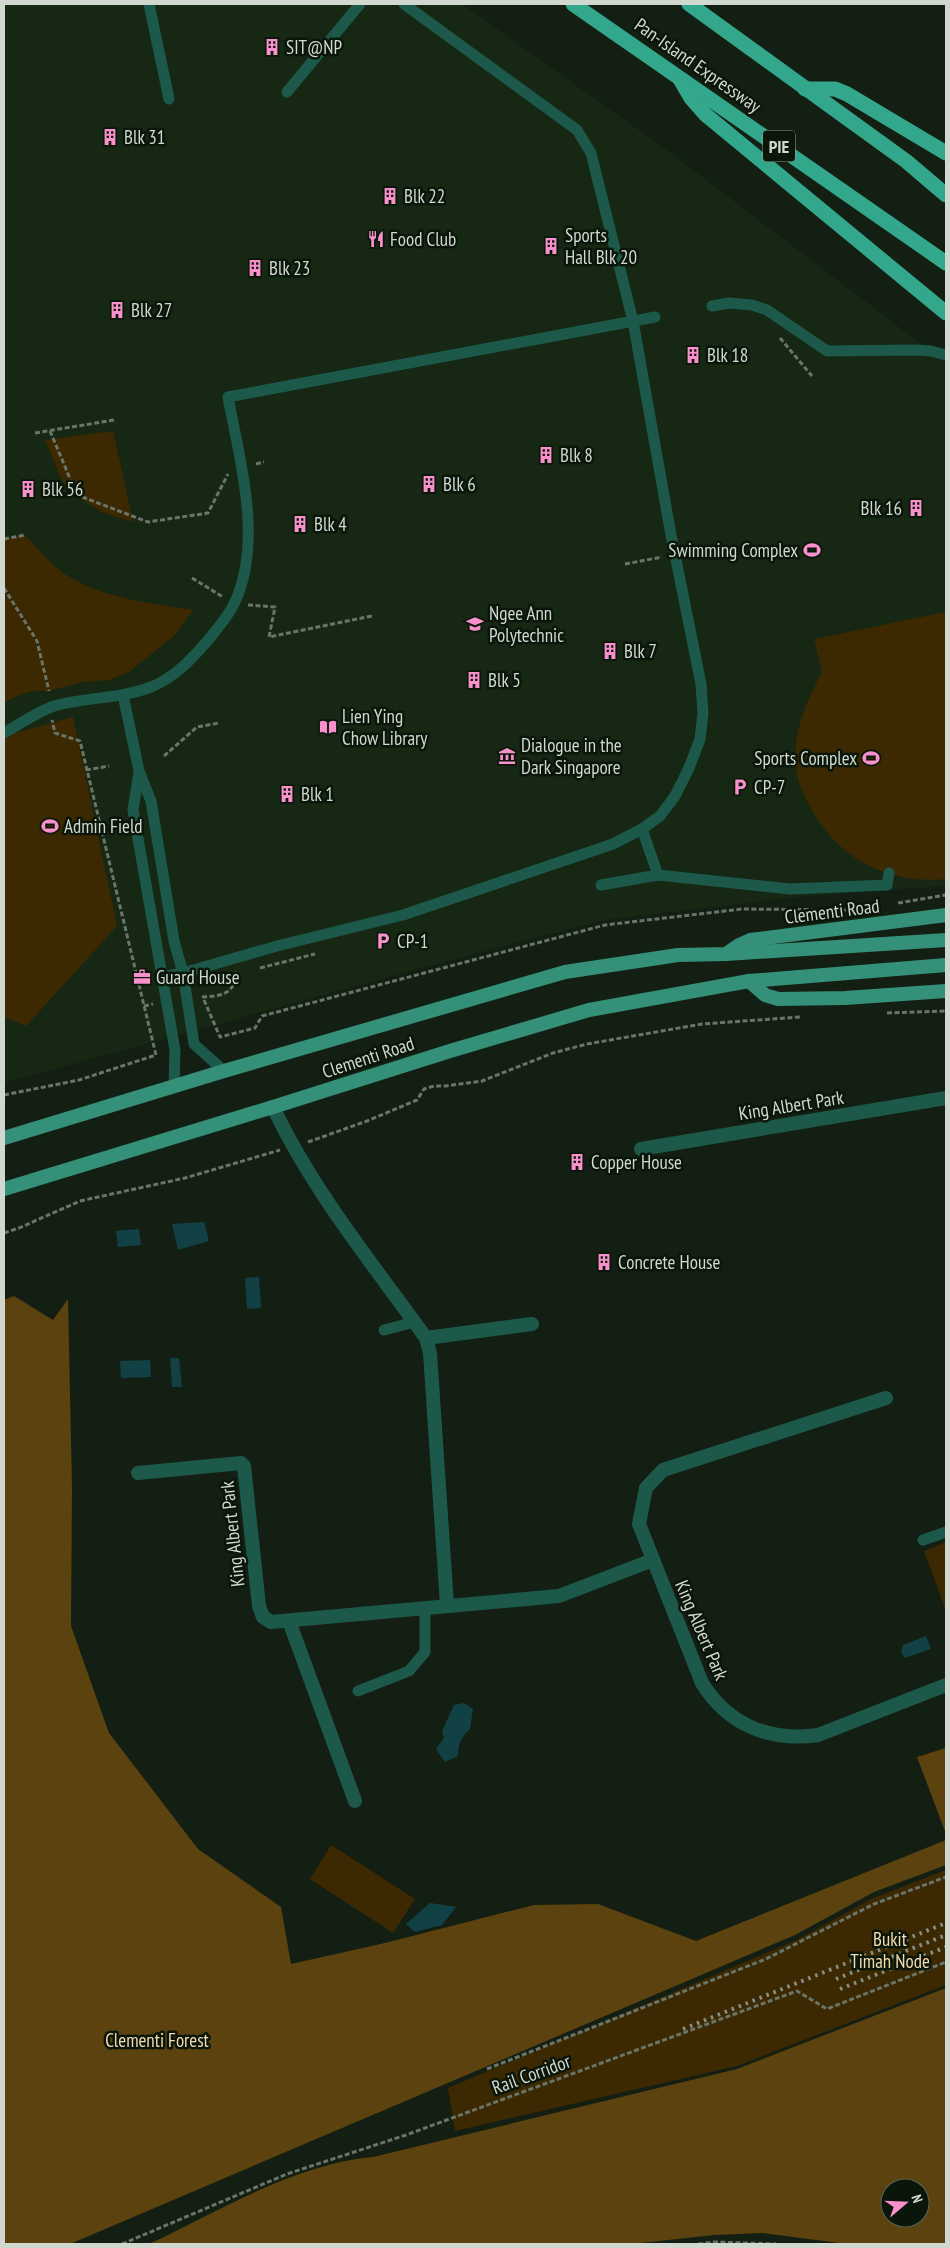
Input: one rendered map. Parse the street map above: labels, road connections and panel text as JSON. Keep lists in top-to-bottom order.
{
  "streets": {
    "highway": ["Pan-Island Expressway", "PIE"],
    "main road": ["Clementi Road"],
    "street": ["King Albert Park"],
    "path": ["Rail Corridor"]
  },
  "parks": ["Bukit Timah Node", "Clementi Forest"],
  "places": {
    "building": [
      "SIT@NP",
      "Blk 31",
      "Blk 22",
      "Sports Hall Blk 20",
      "Blk 23",
      "Blk 27",
      "Blk 18",
      "Blk 8",
      "Blk 6",
      "Blk 56",
      "Blk 16",
      "Blk 4",
      "Blk 7",
      "Blk 5",
      "Blk 1",
      "Copper House",
      "Concrete House"
    ],
    "restaurant": ["Food Club"],
    "sports": ["Swimming Complex", "Sports Complex", "Admin Field"],
    "school or university": ["Ngee Ann Polytechnic"],
    "library": ["Lien Ying Chow Library"],
    "museum": ["Dialogue in the Dark Singapore"],
    "parking": ["CP-7", "CP-1"],
    "office": ["Guard House"]
  },
  "north": "right"
}
